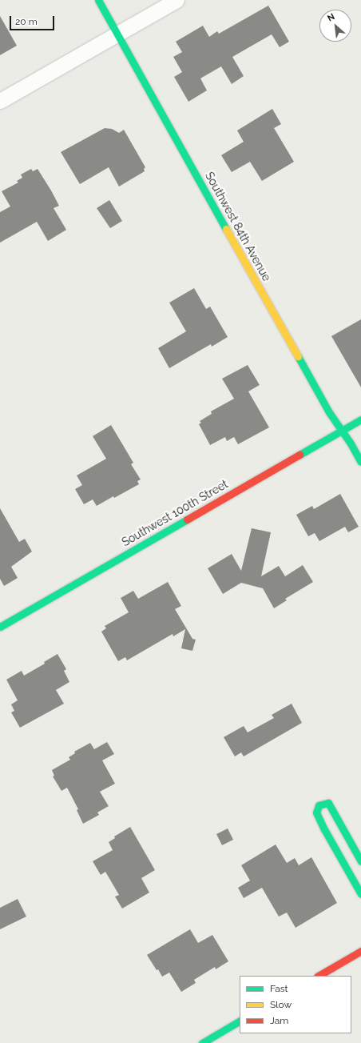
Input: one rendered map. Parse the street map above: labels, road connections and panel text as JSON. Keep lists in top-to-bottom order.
{
  "streets": {
    "street": ["Southwest 84th Avenue", "Southwest 100th Street"]
  },
  "crossings": [
    ["Southwest 84th Avenue", "Southwest 100th Street"]
  ],
  "legend": ["Fast", "Slow", "Jam"],
  "scale_bar": "20 m",
  "north": "top left"
}
